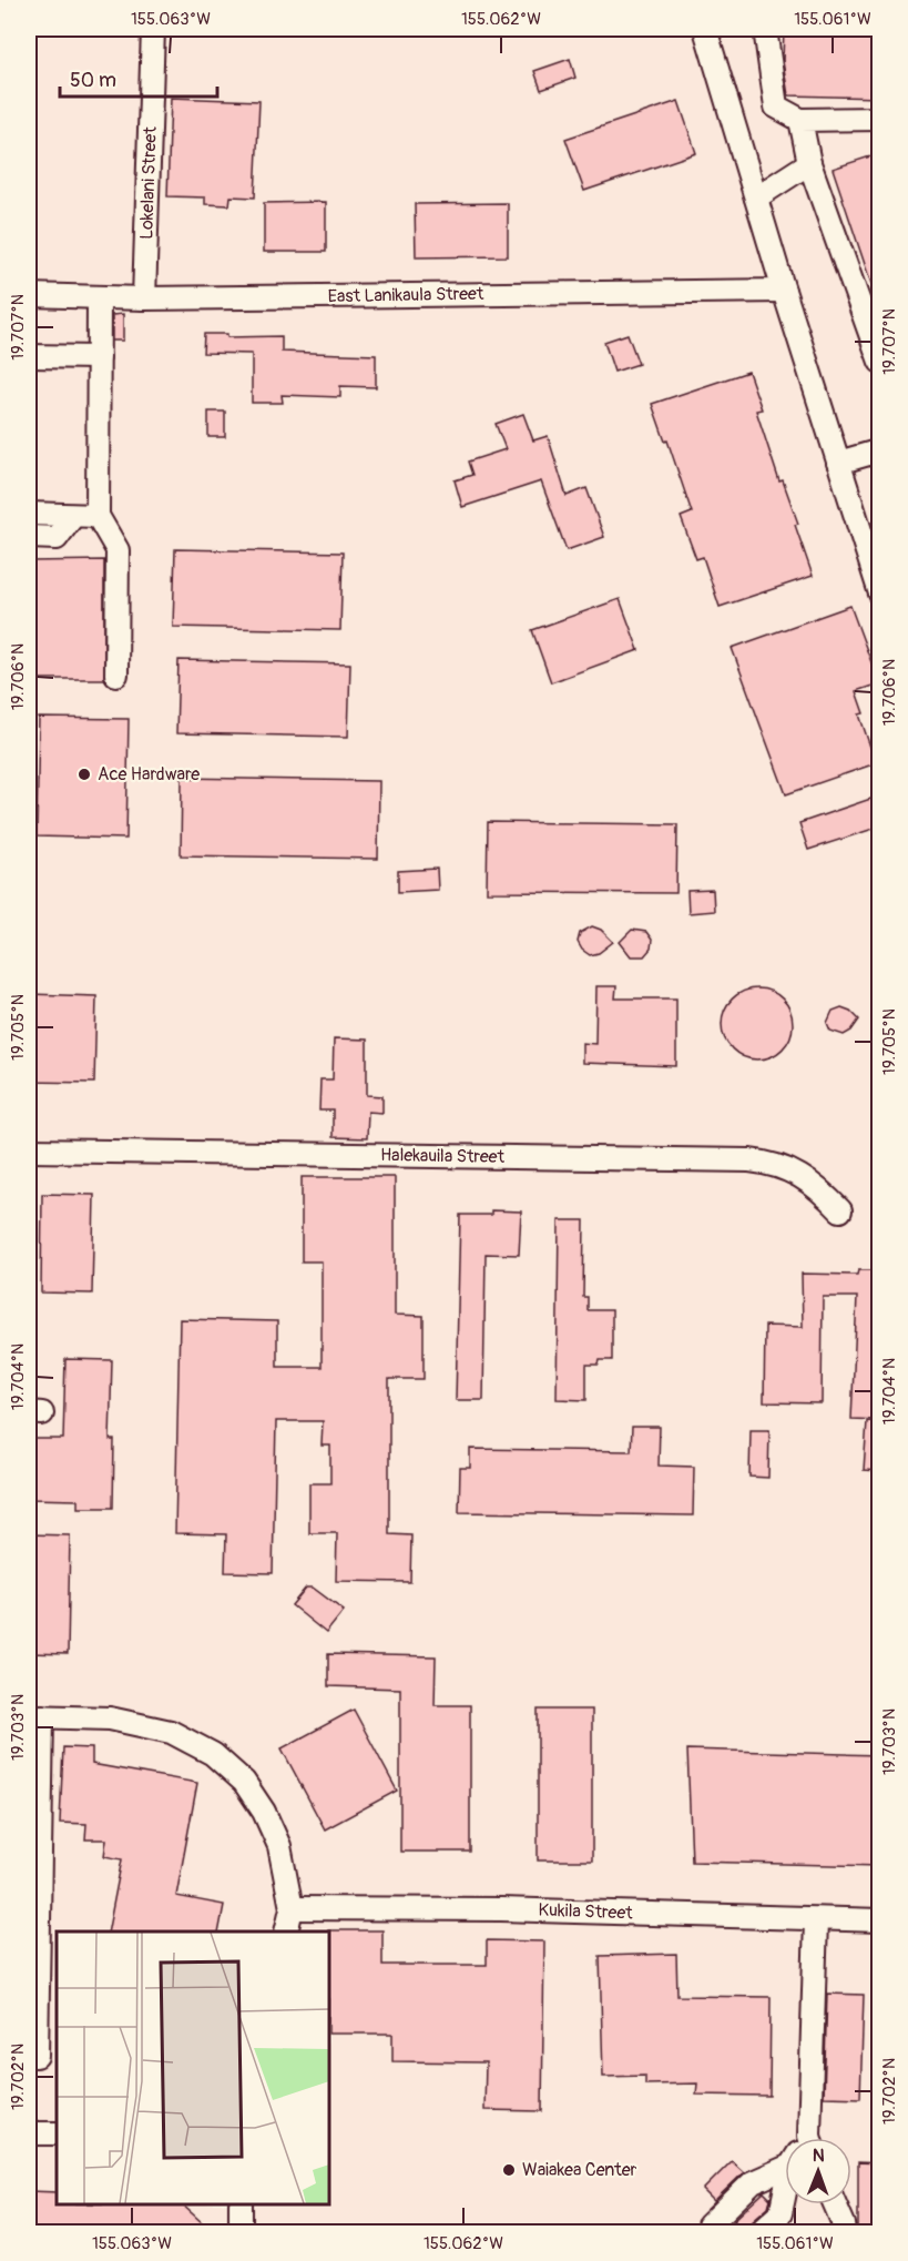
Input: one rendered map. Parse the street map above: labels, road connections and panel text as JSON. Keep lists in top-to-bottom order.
{
  "streets": {
    "street": [
      "Lokelani Street",
      "East Lanikaula Street",
      "Halekauila Street",
      "Kukila Street"
    ]
  },
  "crossings": [
    ["Lokelani Street", "East Lanikaula Street"]
  ],
  "places": ["Ace Hardware", "Waiakea Center"],
  "scale_bar": "50 m",
  "north": "top",
  "coordinates": [
    "155.063°W",
    "155.062°W",
    "155.061°W",
    "19.707°N",
    "19.706°N",
    "19.705°N",
    "19.704°N",
    "19.703°N",
    "19.702°N"
  ]
}
